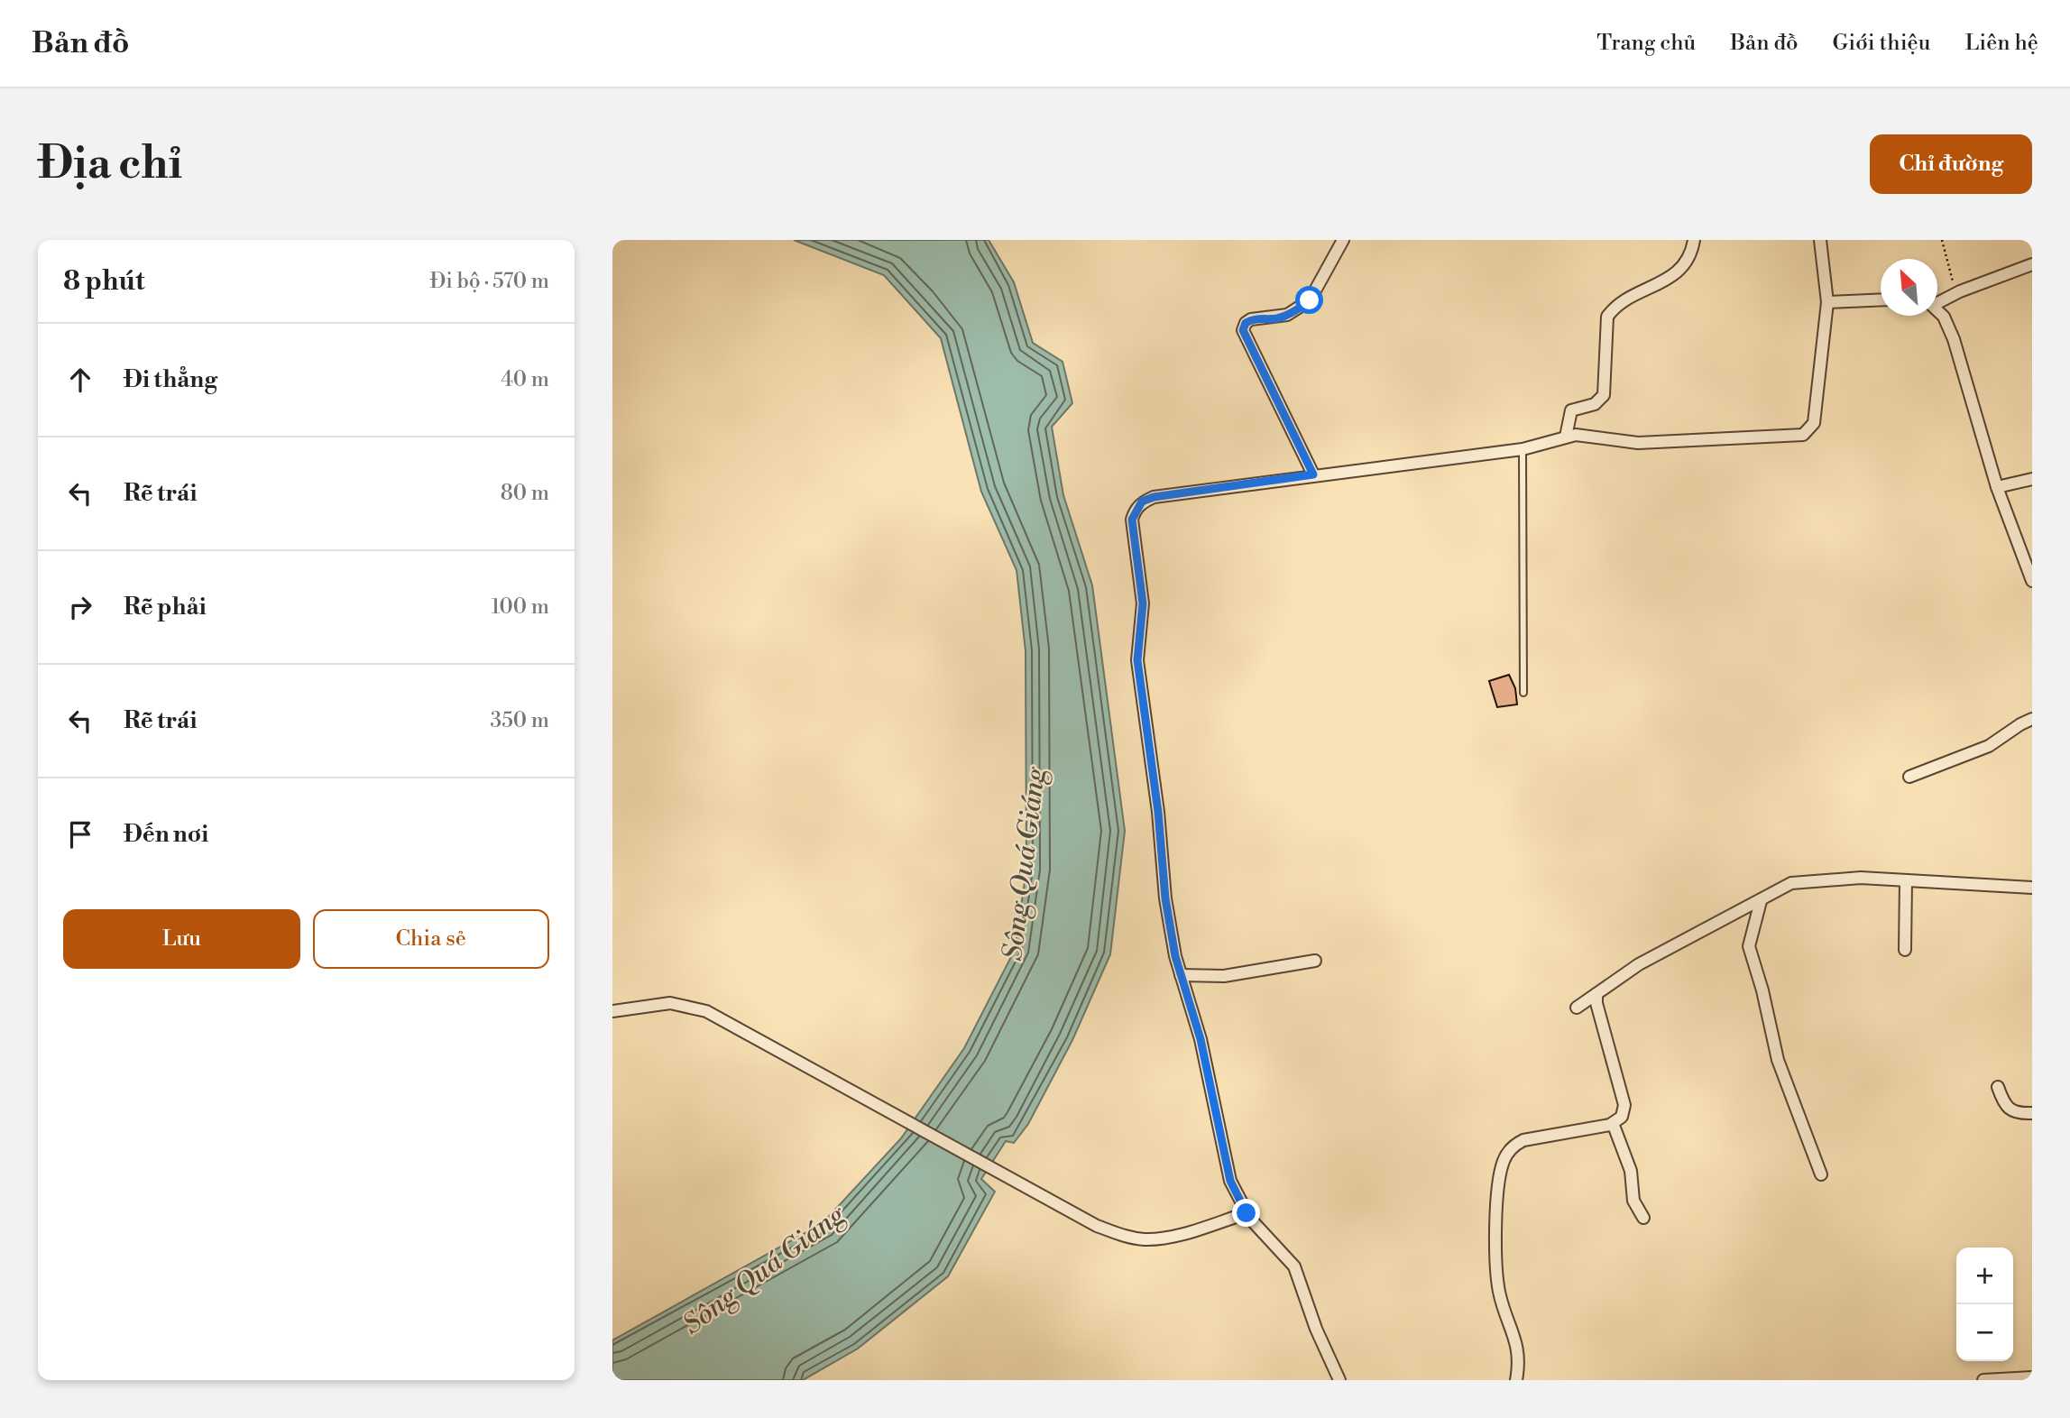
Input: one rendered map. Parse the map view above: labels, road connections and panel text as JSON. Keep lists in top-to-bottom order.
{
  "water": ["Sông Quá Giáng"],
  "north": "top left",
  "page": {
    "header": "Bản đồ",
    "nav": [
      "Trang chủ",
      "Bản đồ",
      "Giới thiệu",
      "Liên hệ"
    ],
    "buttons": [
      "Chỉ đường",
      ["Lưu", "Chia sẻ"]
    ],
    "title": "Địa chỉ",
    "heading": ["8 phút", "Đi bộ · 570 m"],
    "list": [
      ["Đi thẳng", "40 m"],
      ["Rẽ trái", "80 m"],
      ["Rẽ phải", "100 m"],
      ["Rẽ trái", "350 m"],
      "Đến nơi"
    ],
    "map_buttons": ["+", "−"]
  }
}
